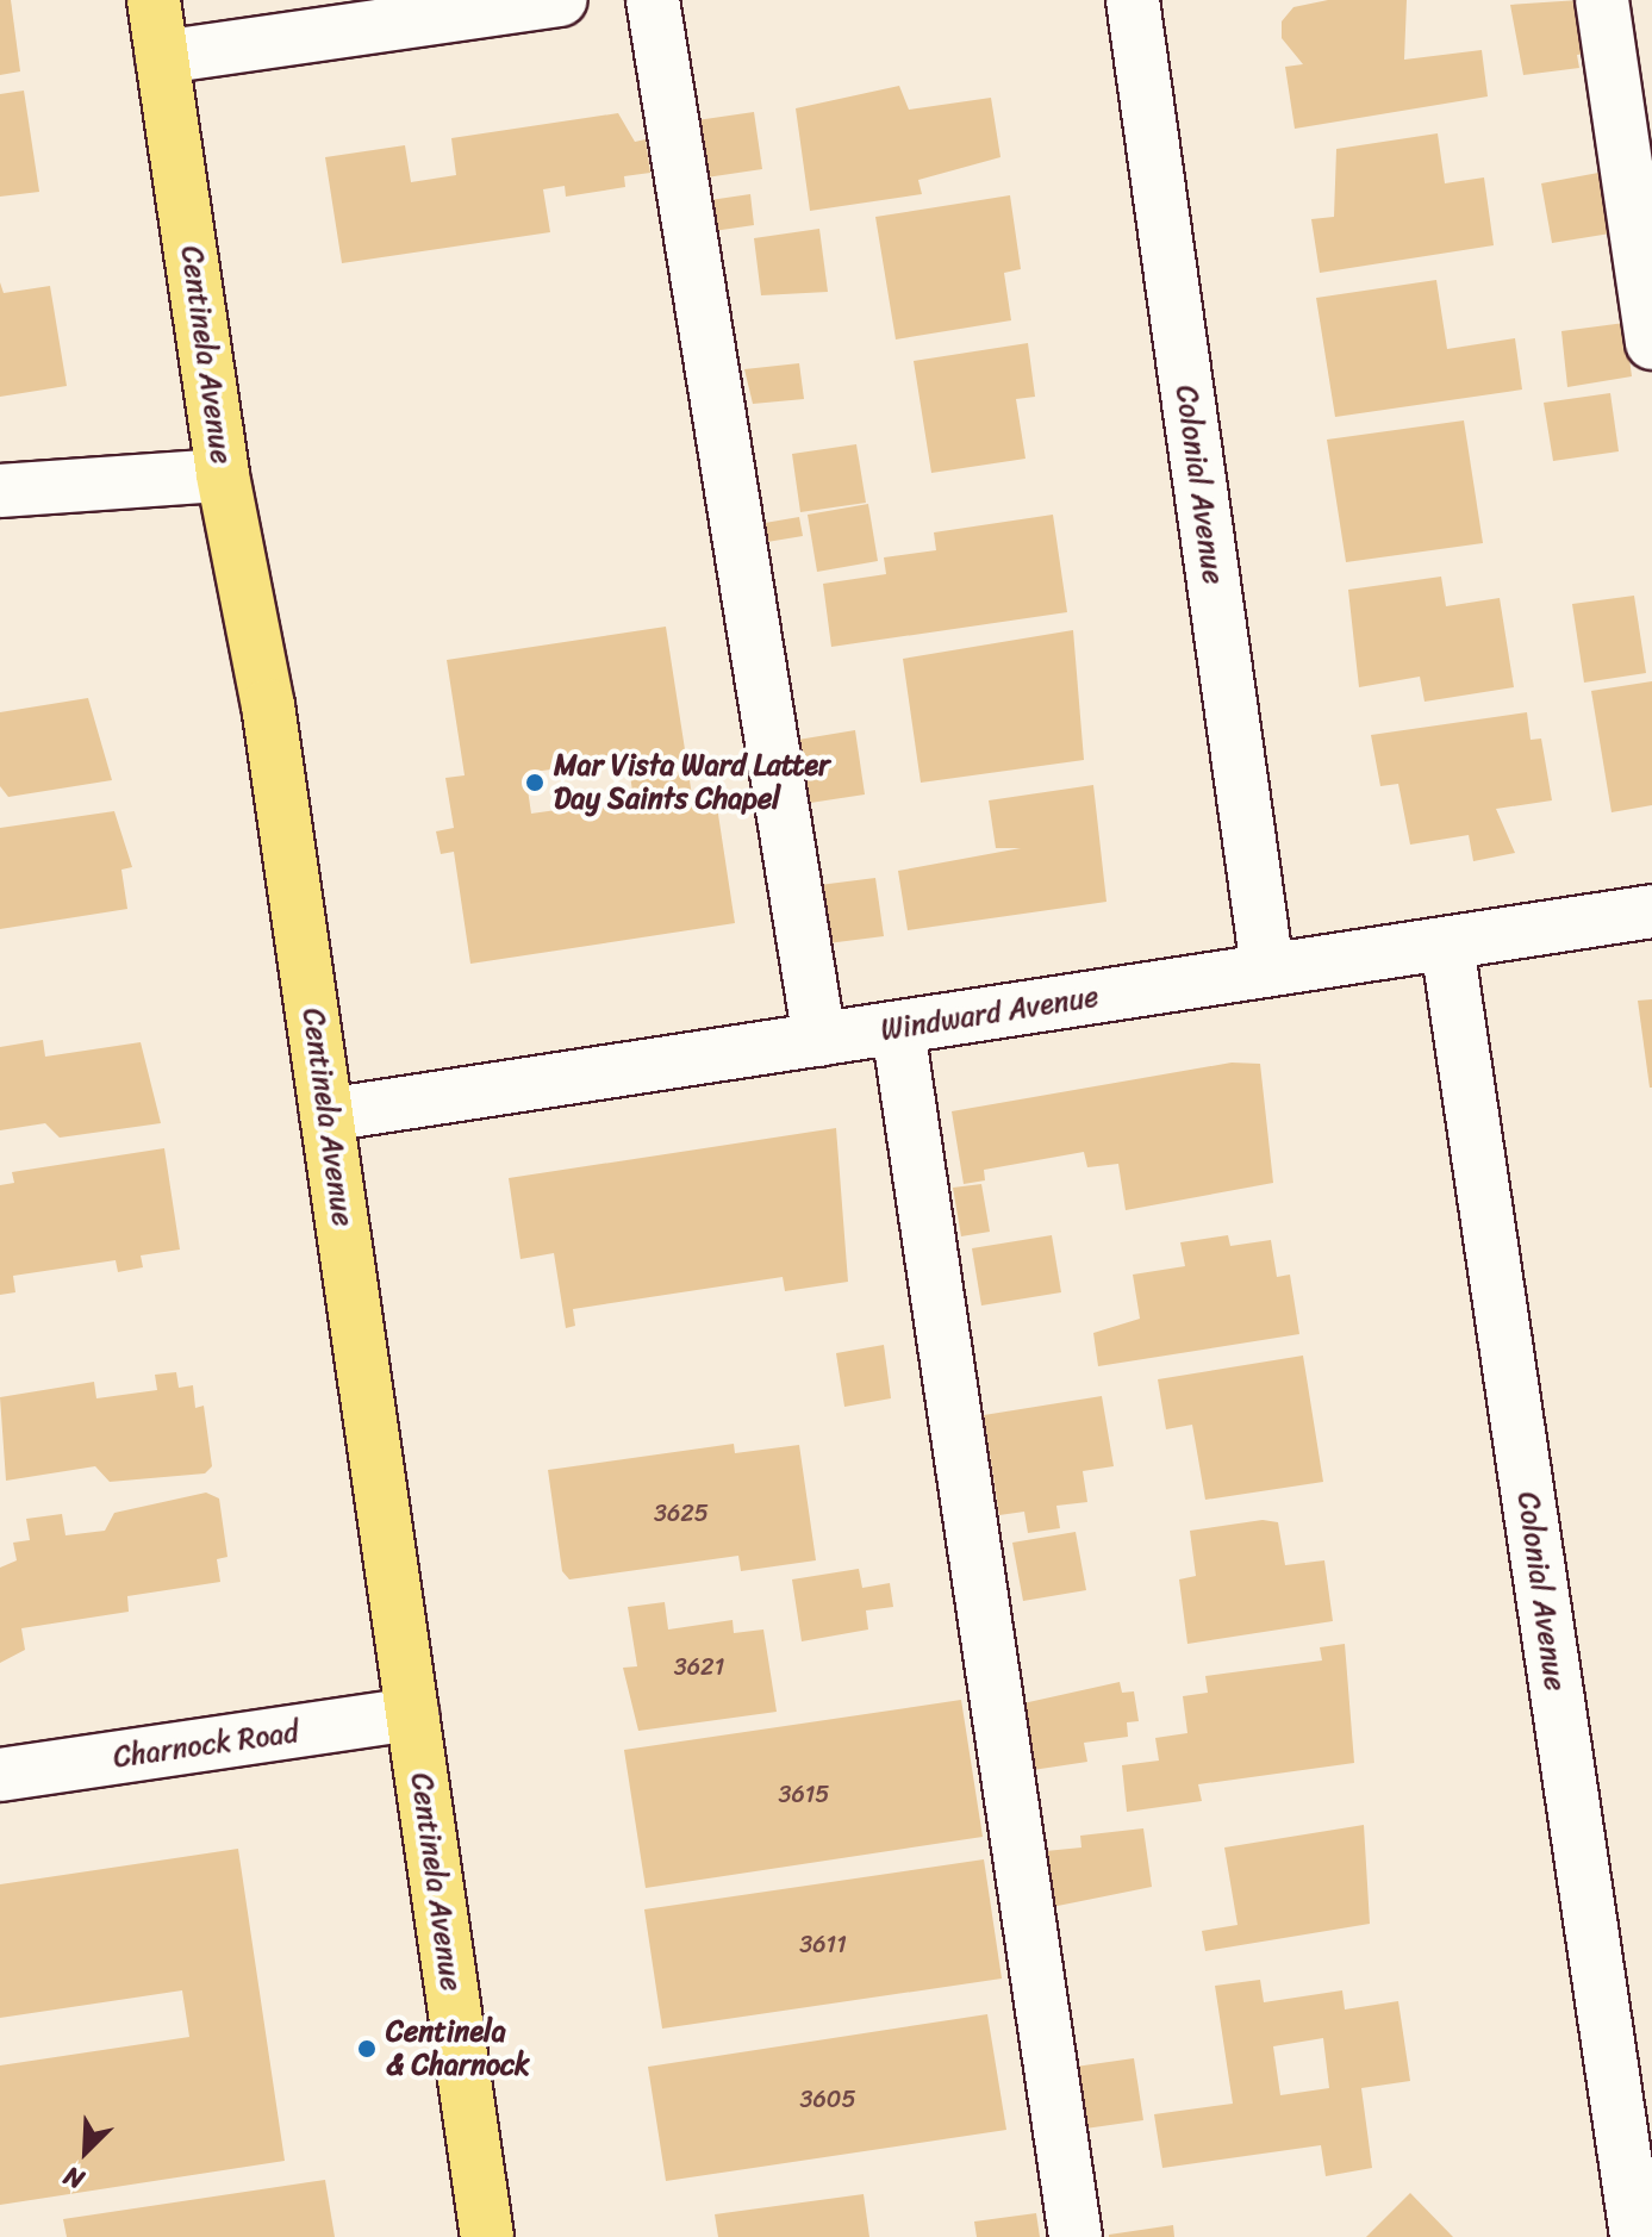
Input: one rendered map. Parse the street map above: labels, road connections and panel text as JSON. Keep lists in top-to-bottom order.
{
  "streets": {
    "main road": ["Centinela Avenue"],
    "street": ["Colonial Avenue", "Windward Avenue", "Charnock Road"]
  },
  "crossings": [
    ["Centinela Avenue", "Windward Avenue"],
    ["Centinela Avenue", "Charnock Road"],
    ["Colonial Avenue", "Windward Avenue"]
  ],
  "places": ["Mar Vista Ward Latter Day Saints Chapel", "Centinela & Charnock"],
  "house_numbers": [
    "3625",
    "3621",
    "3615",
    "3611",
    "3605"
  ],
  "north": "bottom left"
}
